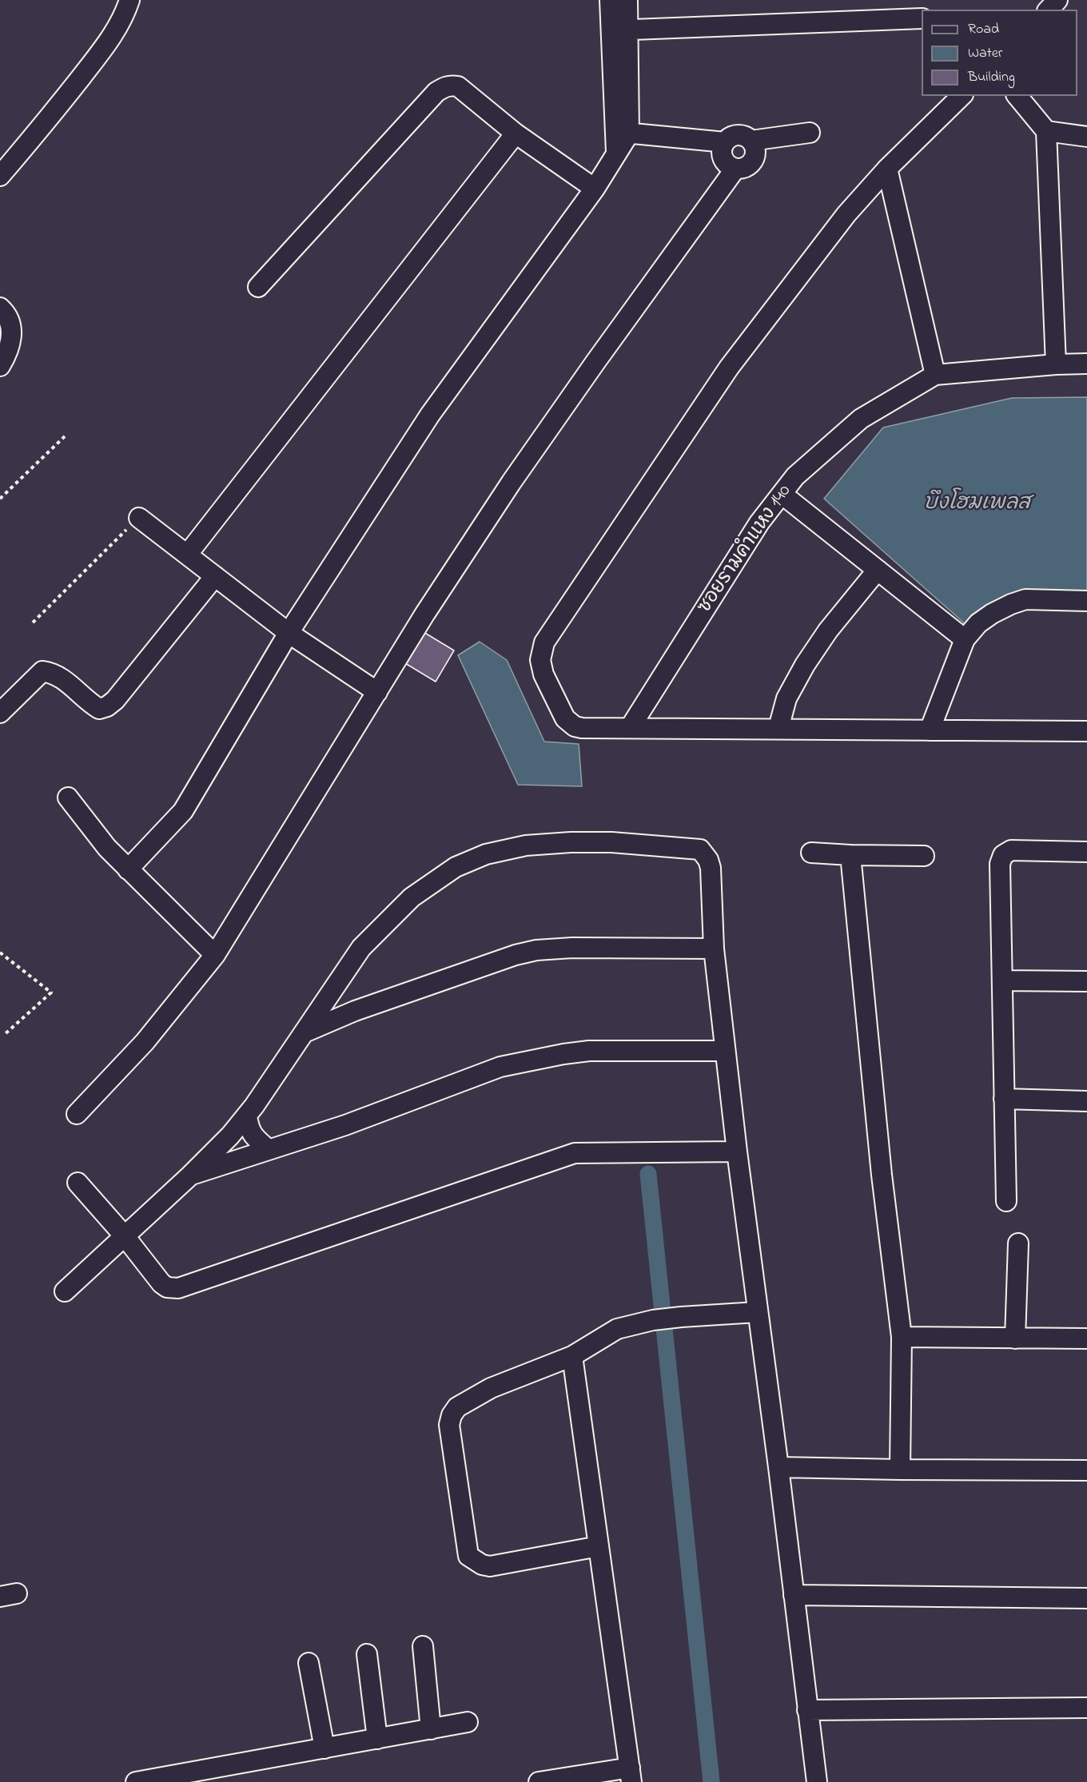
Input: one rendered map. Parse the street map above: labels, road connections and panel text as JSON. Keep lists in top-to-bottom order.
{
  "streets": {
    "street": ["ซอยรามคำแหง 140"]
  },
  "water": ["บึงโฮมเพลส"],
  "legend": ["Road", "Water", "Building"]
}
